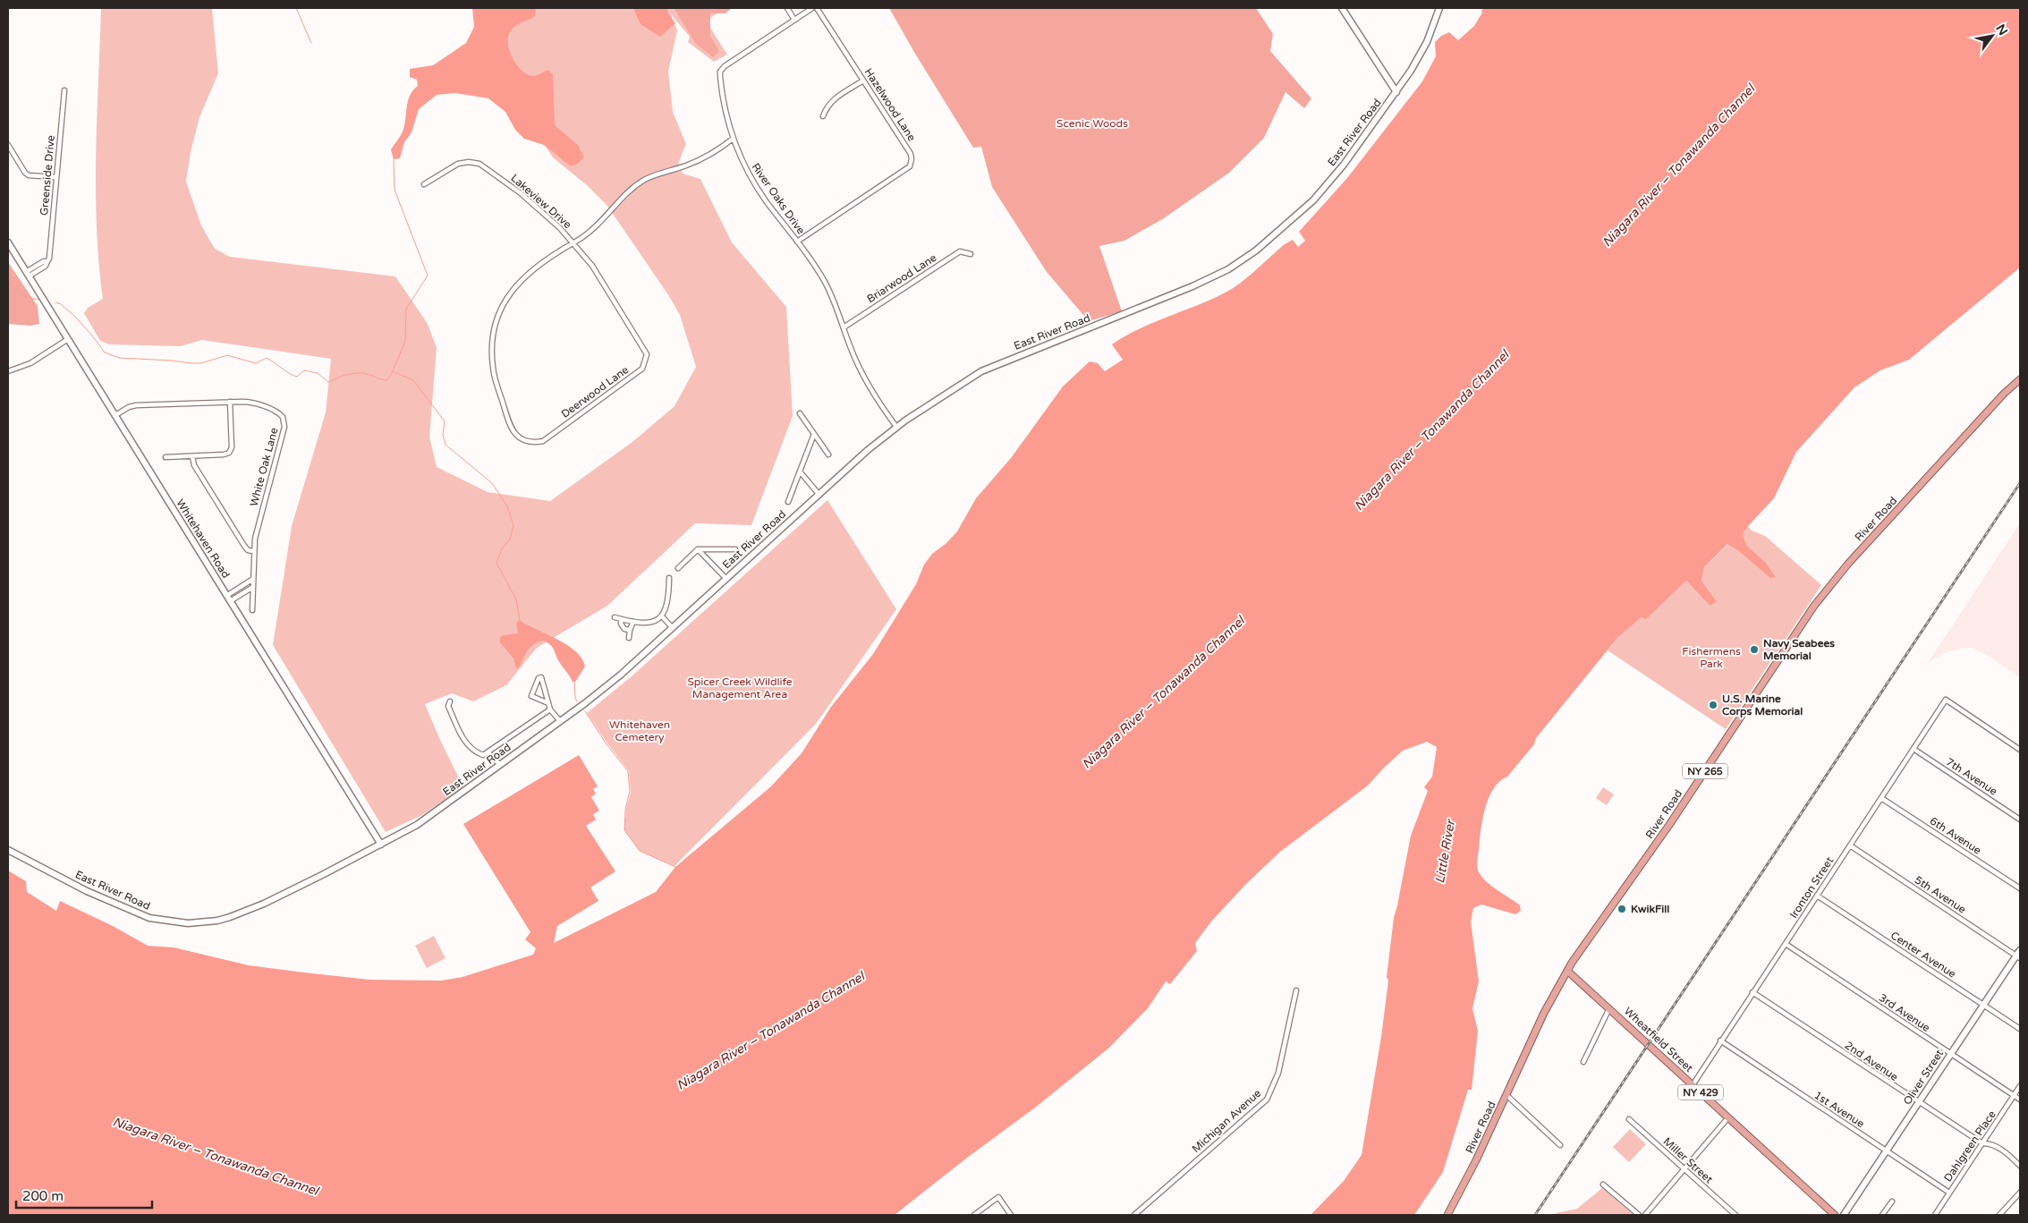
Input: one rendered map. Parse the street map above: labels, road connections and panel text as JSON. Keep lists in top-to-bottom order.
{
  "streets": {
    "main road": [
      "East River Road",
      "River Road",
      "Whitehaven Road",
      "NY 265",
      "Wheatfield Street",
      "Oliver Street",
      "NY 429"
    ],
    "street": [
      "Hazelwood Lane",
      "Greenside Drive",
      "River Oaks Drive",
      "Lakeview Drive",
      "Briarwood Lane",
      "Deerwood Lane",
      "White Oak Lane",
      "7th Avenue",
      "6th Avenue",
      "Ironton Street",
      "5th Avenue",
      "Center Avenue",
      "3rd Avenue",
      "2nd Avenue",
      "1st Avenue",
      "Michigan Avenue",
      "Dahlgreen Place",
      "Miller Street"
    ]
  },
  "crossings": [
    ["Hazelwood Lane", "River Oaks Drive"],
    ["East River Road", "River Oaks Drive"],
    ["East River Road", "Whitehaven Road"],
    ["Greenside Drive", "Whitehaven Road"],
    ["River Oaks Drive", "Briarwood Lane"],
    ["Lakeview Drive", "Deerwood Lane"],
    ["White Oak Lane", "Whitehaven Road"],
    ["River Road", "Wheatfield Street"],
    ["7th Avenue", "Ironton Street"],
    ["6th Avenue", "Ironton Street"],
    ["Ironton Street", "5th Avenue"],
    ["Ironton Street", "Center Avenue"],
    ["Ironton Street", "3rd Avenue"],
    ["Ironton Street", "Wheatfield Street"],
    ["Ironton Street", "2nd Avenue"],
    ["Ironton Street", "1st Avenue"],
    ["5th Avenue", "Oliver Street"],
    ["Center Avenue", "Oliver Street"],
    ["3rd Avenue", "Oliver Street"],
    ["3rd Avenue", "Dahlgreen Place"],
    ["2nd Avenue", "Oliver Street"],
    ["2nd Avenue", "Dahlgreen Place"],
    ["Oliver Street", "1st Avenue"],
    ["1st Avenue", "Dahlgreen Place"]
  ],
  "water": ["Niagara River – Tonawanda Channel", "Little River"],
  "parks": [
    "Scenic Woods",
    "Fishermens Park",
    "Spicer Creek Wildlife Management Area",
    "Whitehaven Cemetery"
  ],
  "places": ["Navy Seabees Memorial", "U.S. Marine Corps Memorial", "KwikFill"],
  "scale_bar": "200 m",
  "north": "top right"
}
